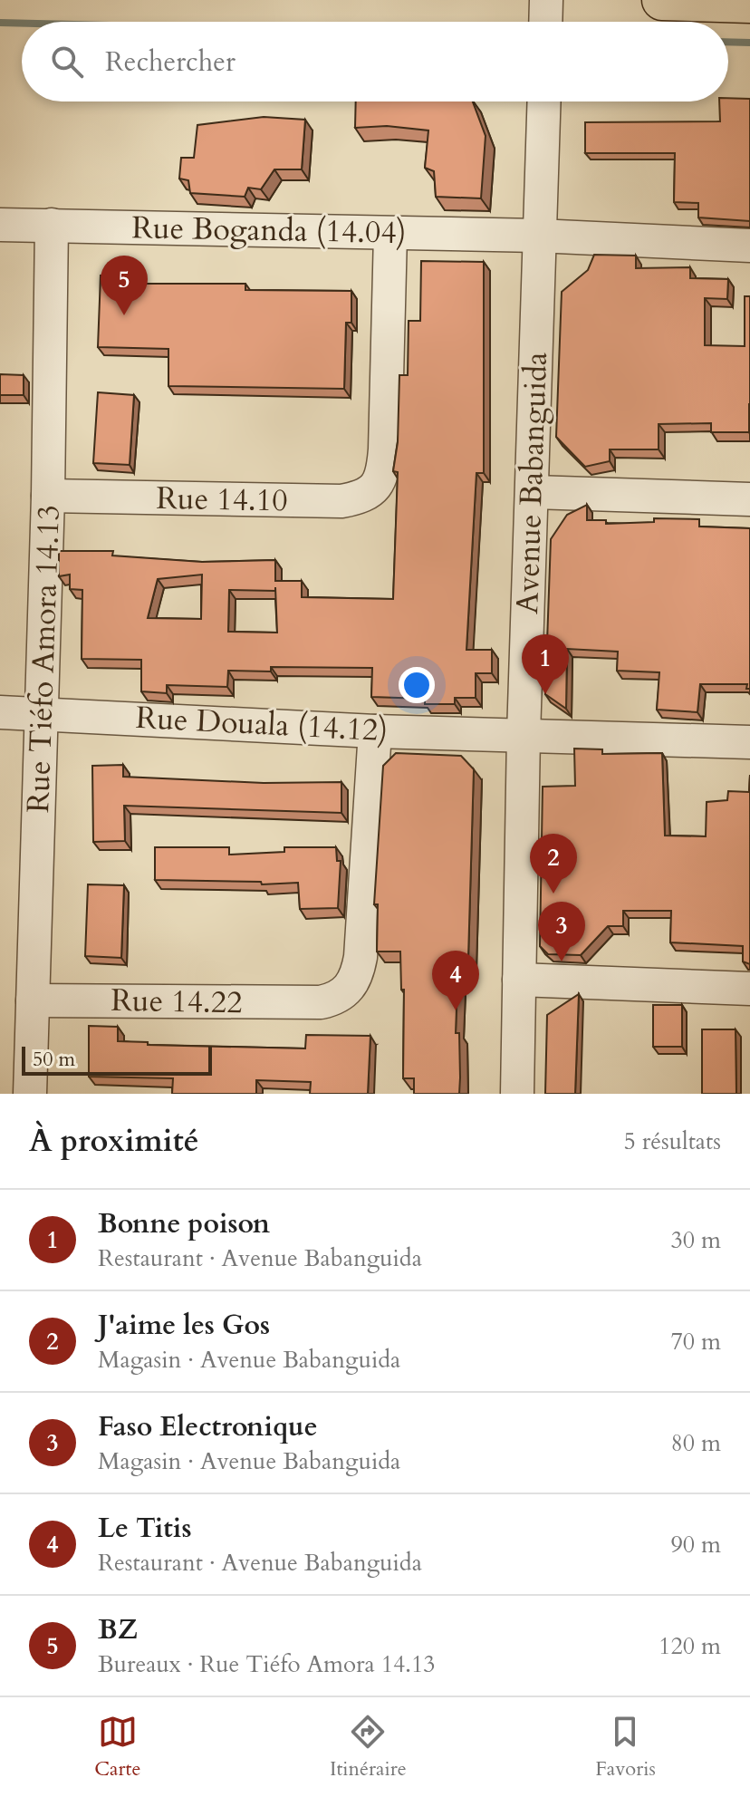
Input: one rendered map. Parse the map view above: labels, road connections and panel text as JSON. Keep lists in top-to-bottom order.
{
  "streets": {
    "street": [
      "Rue Boganda (14.04)",
      "Avenue Babanguida",
      "Rue 14.10",
      "Rue Tiéfo Amora 14.13",
      "Rue Douala (14.12)",
      "Rue 14.22"
    ]
  },
  "crossings": [
    ["Rue Boganda (14.04)", "Avenue Babanguida"],
    ["Rue Boganda (14.04)", "Rue 14.10"],
    ["Rue Boganda (14.04)", "Rue Tiéfo Amora 14.13"],
    ["Avenue Babanguida", "Rue Douala (14.12)"],
    ["Rue 14.10", "Rue Tiéfo Amora 14.13"],
    ["Rue Tiéfo Amora 14.13", "Rue Douala (14.12)"],
    ["Rue Tiéfo Amora 14.13", "Rue 14.22"],
    ["Rue Douala (14.12)", "Rue 14.22"]
  ],
  "scale_bar": "50 m",
  "page": {
    "search": "Rechercher",
    "pins": [
      "5",
      "1",
      "2",
      "3",
      "4"
    ],
    "scale": "50 m",
    "heading": ["À proximité", "5 résultats"],
    "list": [
      {
        "mark": "1",
        "name": "Bonne poison",
        "note": "Restaurant · Avenue Babanguida",
        "value": "30 m"
      },
      {
        "mark": "2",
        "name": "J'aime les Gos",
        "note": "Magasin · Avenue Babanguida",
        "value": "70 m"
      },
      {
        "mark": "3",
        "name": "Faso Electronique",
        "note": "Magasin · Avenue Babanguida",
        "value": "80 m"
      },
      {
        "mark": "4",
        "name": "Le Titis",
        "note": "Restaurant · Avenue Babanguida",
        "value": "90 m"
      },
      {
        "mark": "5",
        "name": "BZ",
        "note": "Bureaux · Rue Tiéfo Amora 14.13",
        "value": "120 m"
      }
    ],
    "nav": ["Carte", "Itinéraire", "Favoris"]
  }
}
